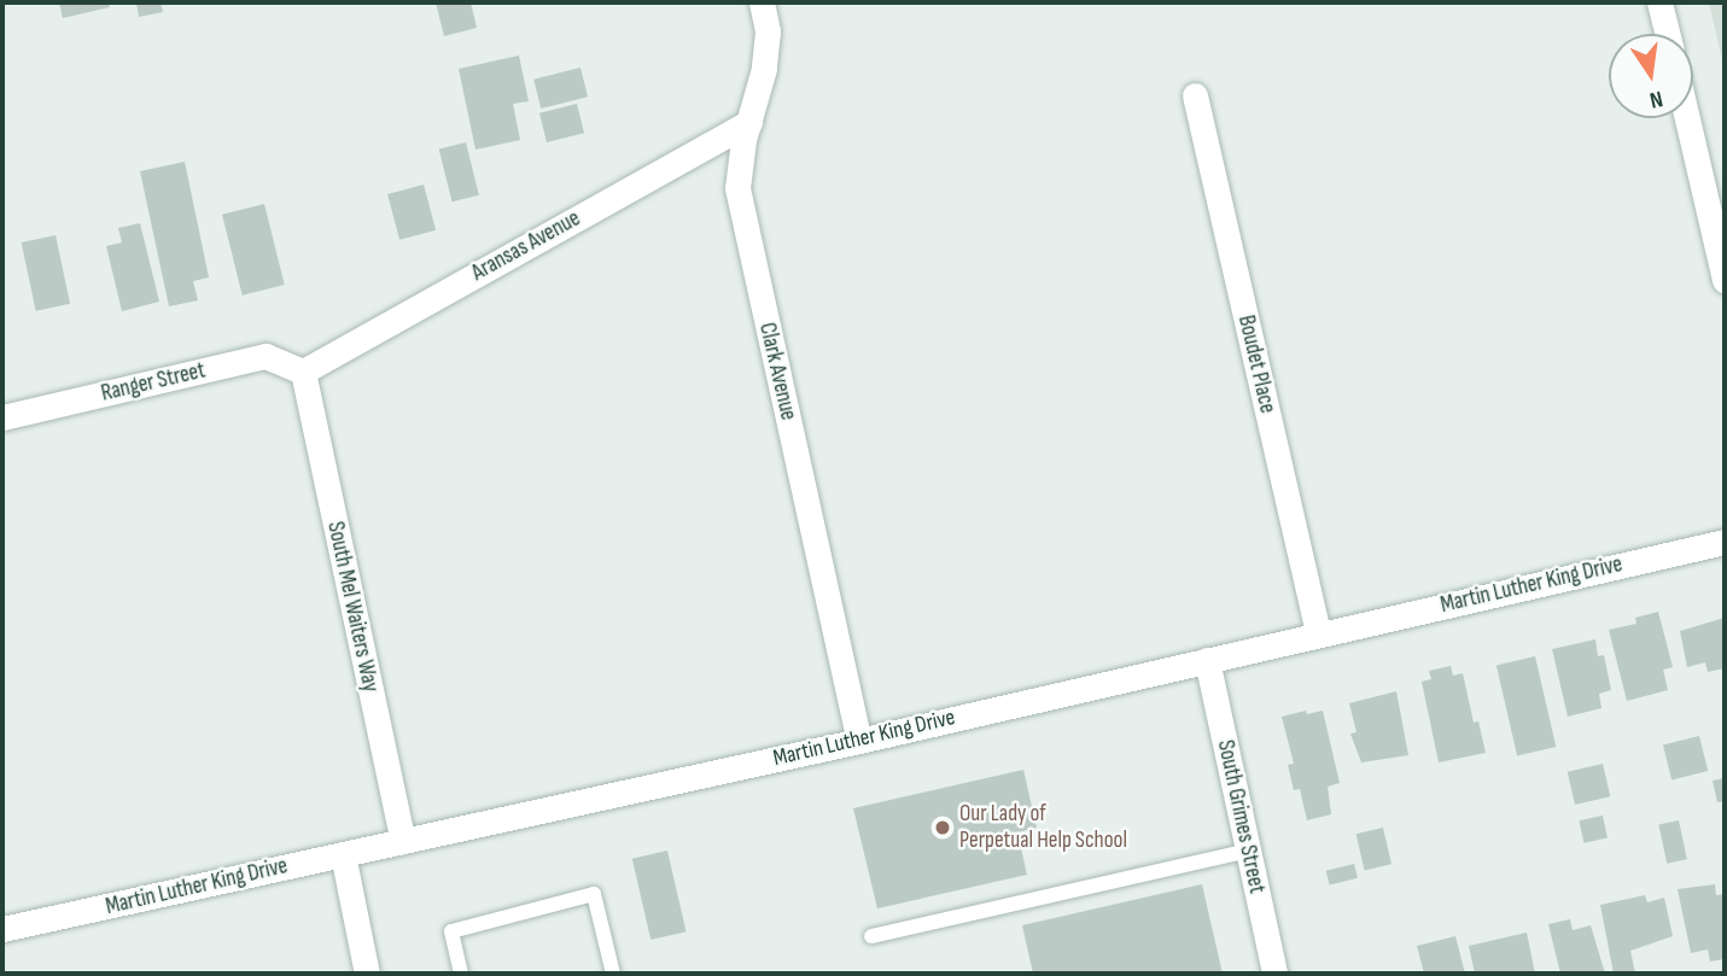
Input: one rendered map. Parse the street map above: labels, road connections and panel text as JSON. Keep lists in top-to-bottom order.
{
  "streets": {
    "street": [
      "Aransas Avenue",
      "Boudet Place",
      "Clark Avenue",
      "Ranger Street",
      "Martin Luther King Drive",
      "South Mel Waiters Way",
      "South Grimes Street"
    ]
  },
  "crossings": [
    ["Aransas Avenue", "Clark Avenue"],
    ["Aransas Avenue", "Ranger Street"],
    ["Aransas Avenue", "South Mel Waiters Way"],
    ["Boudet Place", "Martin Luther King Drive"],
    ["Clark Avenue", "Martin Luther King Drive"],
    ["Ranger Street", "South Mel Waiters Way"],
    ["Martin Luther King Drive", "South Mel Waiters Way"],
    ["Martin Luther King Drive", "South Grimes Street"]
  ],
  "places": ["Our Lady of Perpetual Help School"],
  "north": "bottom"
}
